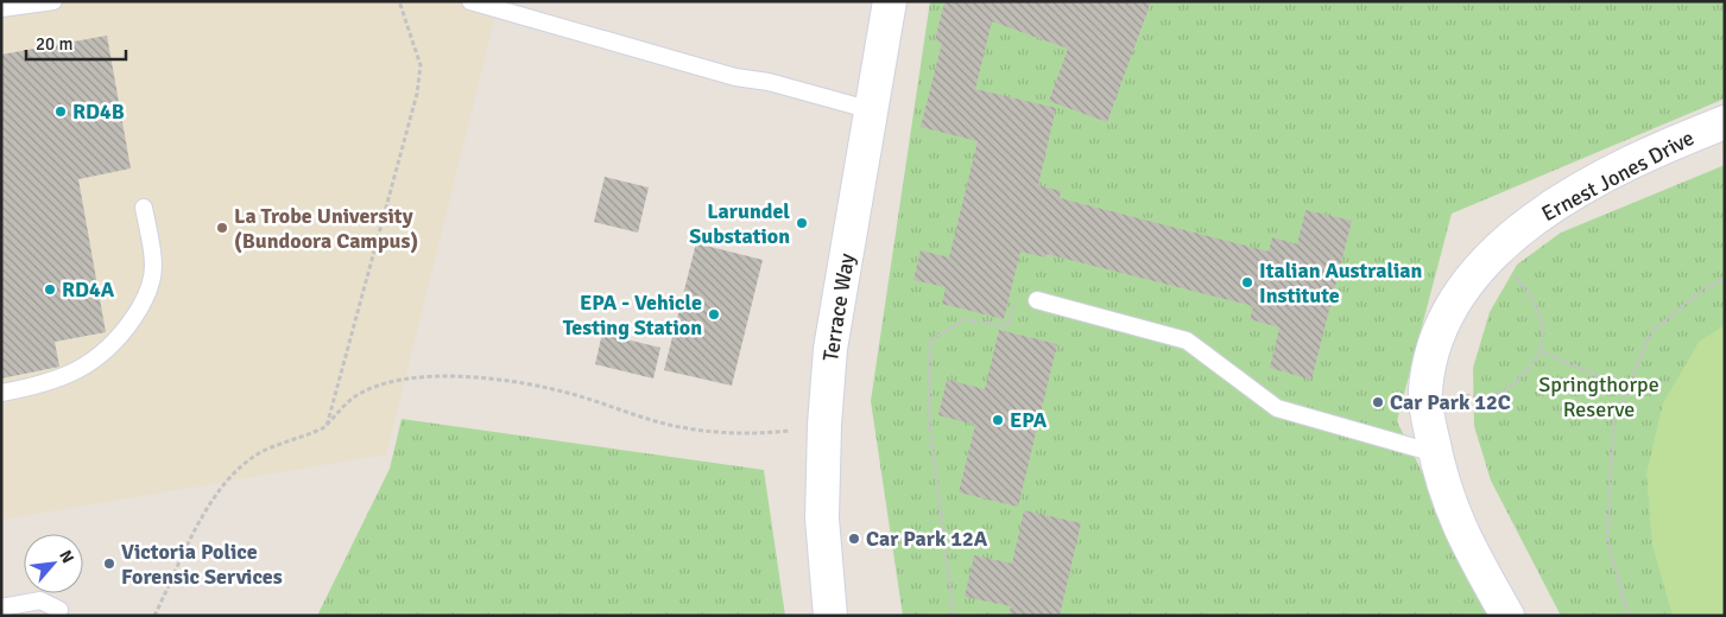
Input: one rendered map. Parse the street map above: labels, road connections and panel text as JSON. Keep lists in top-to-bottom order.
{
  "streets": {
    "street": ["Ernest Jones Drive", "Terrace Way"]
  },
  "parks": ["Springthorpe Reserve"],
  "places": [
    "RD4B",
    "Larundel Substation",
    "La Trobe University (Bundoora Campus)",
    "Italian Australian Institute",
    "RD4A",
    "EPA - Vehicle Testing Station",
    "Car Park 12C",
    "EPA",
    "Car Park 12A",
    "Victoria Police Forensic Services"
  ],
  "scale_bar": "20 m",
  "north": "top right"
}
